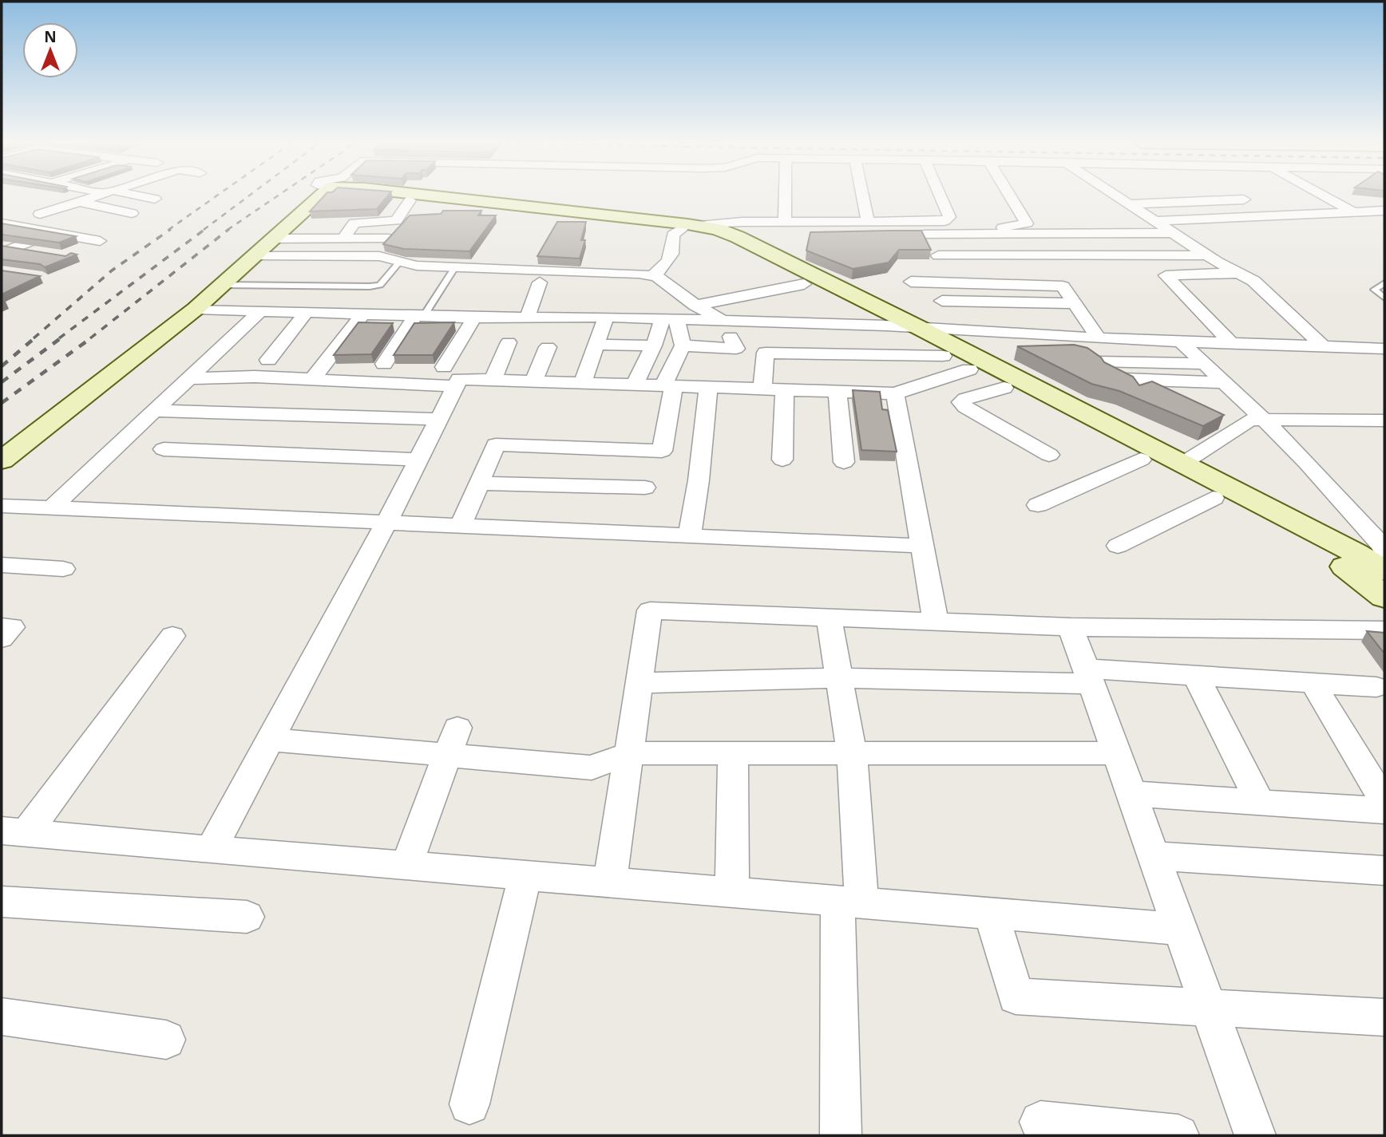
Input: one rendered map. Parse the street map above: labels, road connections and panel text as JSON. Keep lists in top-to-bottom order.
{
  "north": "top"
}
